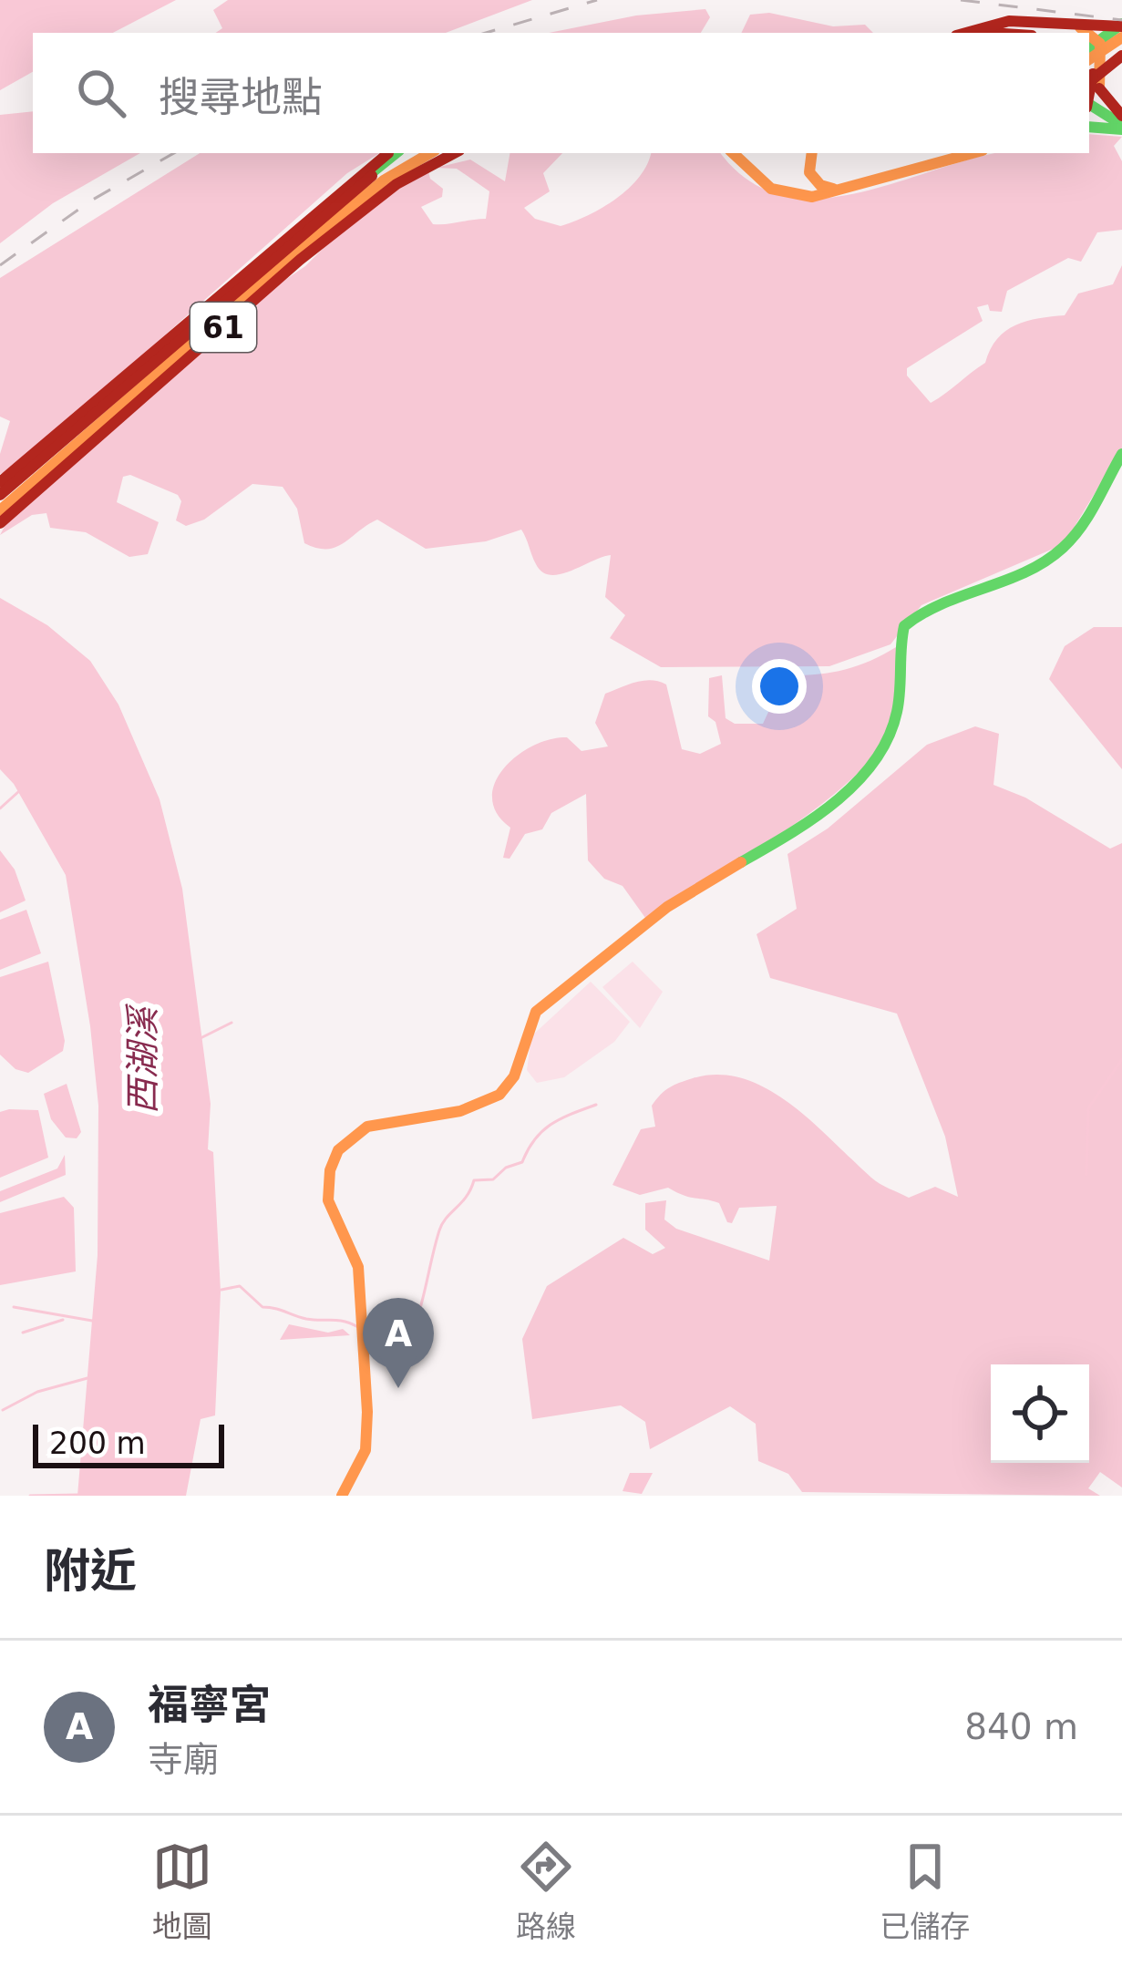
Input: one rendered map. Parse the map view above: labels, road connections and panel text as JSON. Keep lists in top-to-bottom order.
{
  "streets": {
    "main road": ["61"]
  },
  "water": ["西湖溪"],
  "scale_bar": "200 m",
  "page": {
    "search": "搜尋地點",
    "pins": "A",
    "scale": "200 m",
    "heading": "附近",
    "list": [
      {
        "mark": "A",
        "name": "福寧宮",
        "note": "寺廟",
        "value": "840 m"
      }
    ],
    "nav": ["地圖", "路線", "已儲存"]
  }
}
